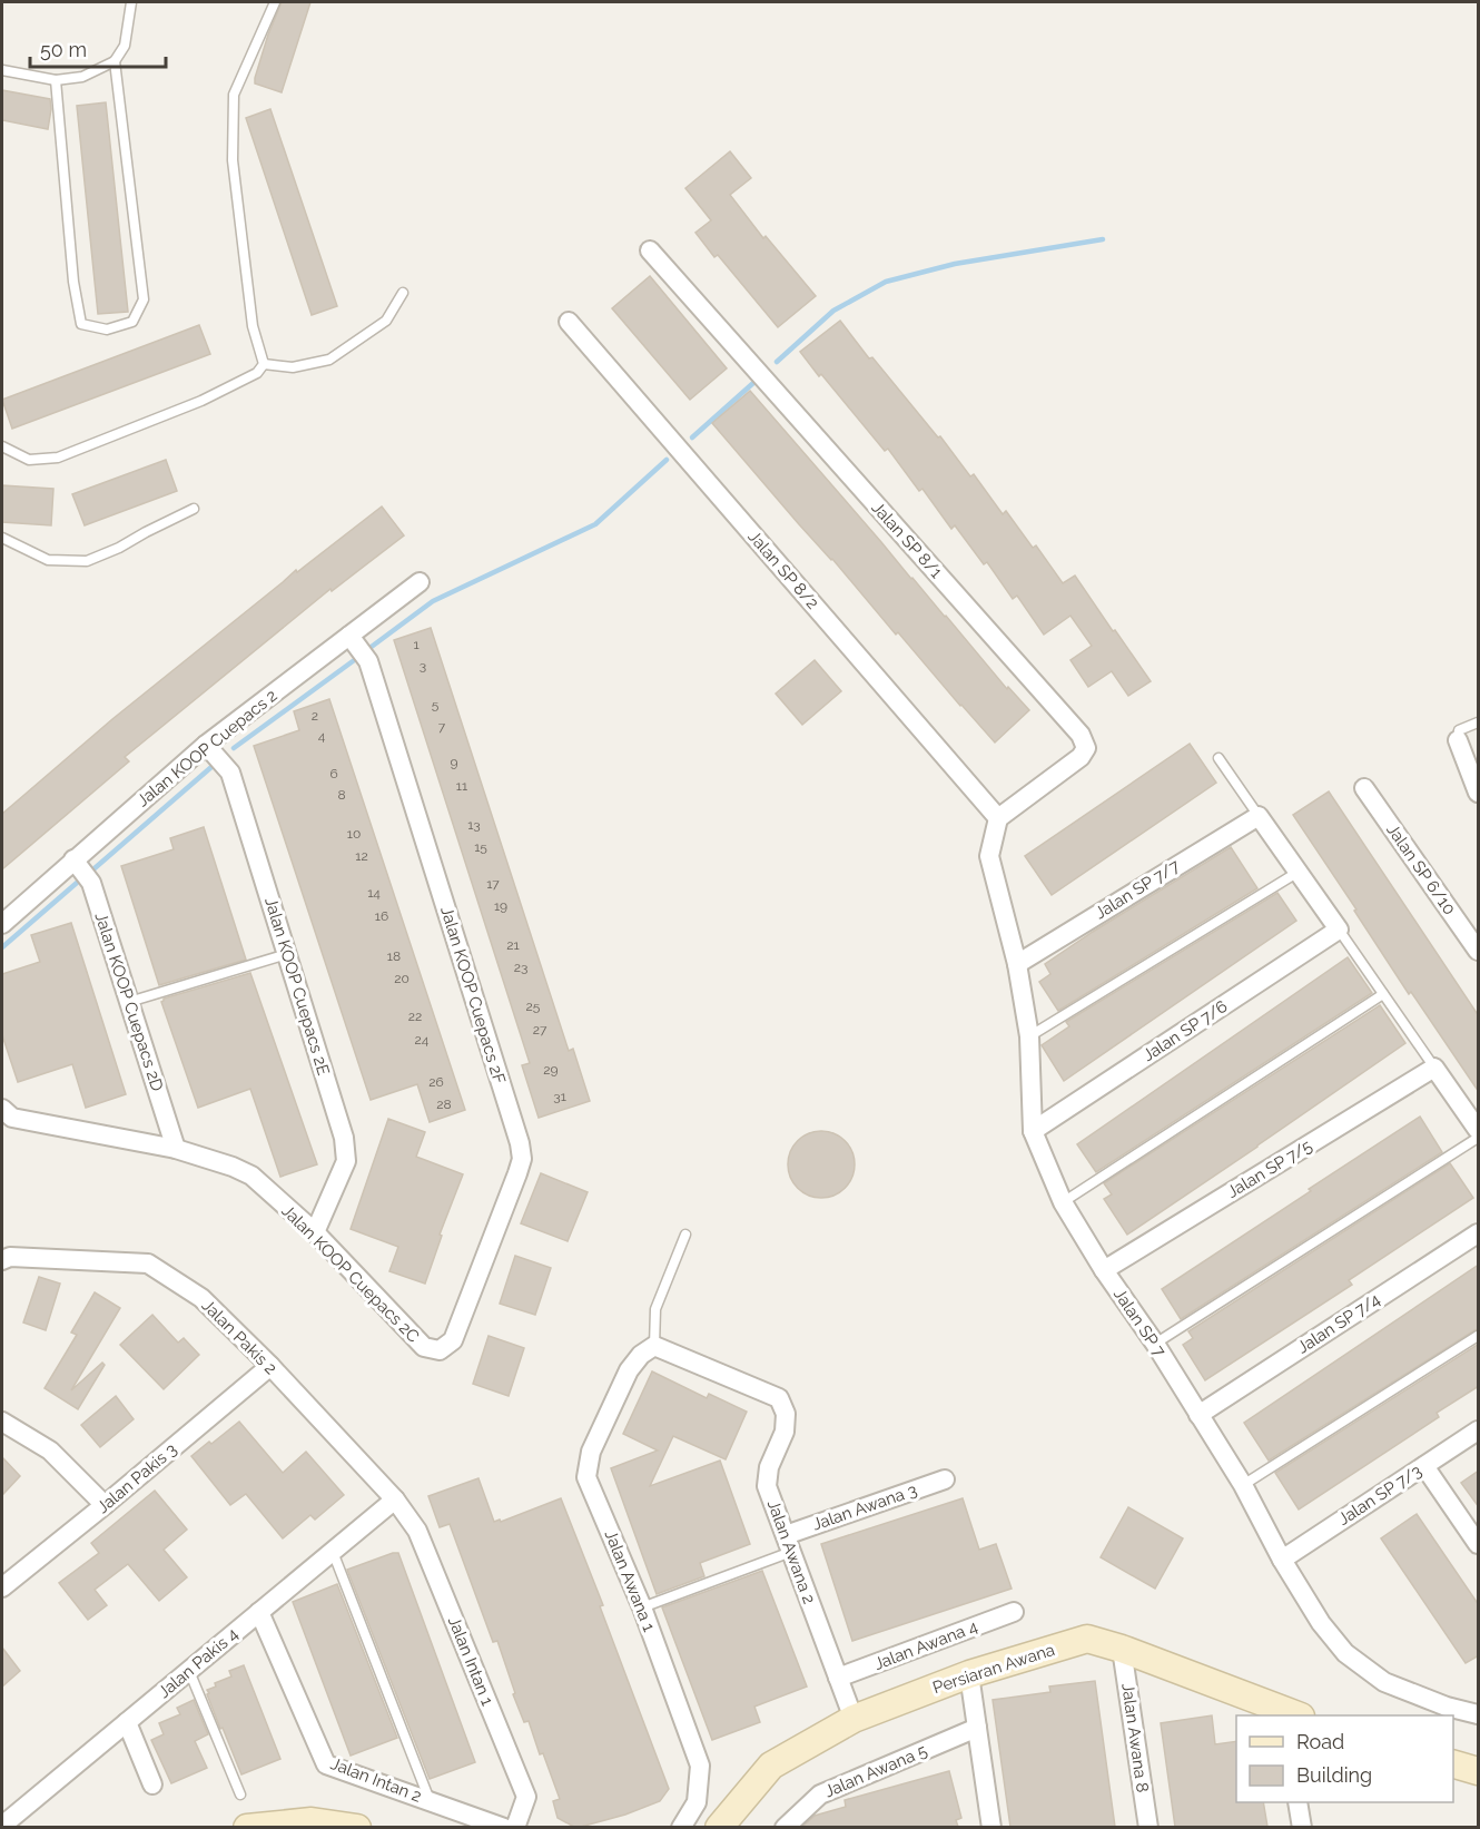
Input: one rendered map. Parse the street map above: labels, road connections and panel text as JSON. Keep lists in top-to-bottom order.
{
  "streets": {
    "street": [
      "Jalan SP 8/1",
      "Jalan SP 8/2",
      "Jalan KOOP Cuepacs 2",
      "Jalan SP 6/10",
      "Jalan SP 7/7",
      "Jalan KOOP Cuepacs 2E",
      "Jalan KOOP Cuepacs 2F",
      "Jalan KOOP Cuepacs 2D",
      "Jalan SP 7/6",
      "Jalan SP 7/5",
      "Jalan KOOP Cuepacs 2C",
      "Jalan SP 7",
      "Jalan SP 7/4",
      "Jalan Pakis 2",
      "Jalan Pakis 3",
      "Jalan SP 7/3",
      "Jalan Awana 3",
      "Jalan Awana 2",
      "Jalan Awana 1",
      "Jalan Awana 4",
      "Jalan Intan 1",
      "Jalan Pakis 4",
      "Persiaran Awana",
      "Jalan Awana 8",
      "Jalan Awana 5",
      "Jalan Intan 2"
    ]
  },
  "crossings": [
    ["Jalan SP 8/1", "Jalan SP 8/2"],
    ["Jalan SP 8/1", "Jalan SP 7"],
    ["Jalan SP 8/2", "Jalan SP 7"],
    ["Jalan KOOP Cuepacs 2", "Jalan KOOP Cuepacs 2E"],
    ["Jalan KOOP Cuepacs 2", "Jalan KOOP Cuepacs 2F"],
    ["Jalan KOOP Cuepacs 2", "Jalan KOOP Cuepacs 2D"],
    ["Jalan SP 7/7", "Jalan SP 7"],
    ["Jalan KOOP Cuepacs 2E", "Jalan KOOP Cuepacs 2C"],
    ["Jalan KOOP Cuepacs 2F", "Jalan KOOP Cuepacs 2C"],
    ["Jalan KOOP Cuepacs 2D", "Jalan KOOP Cuepacs 2C"],
    ["Jalan SP 7/6", "Jalan SP 7"],
    ["Jalan SP 7/5", "Jalan SP 7"],
    ["Jalan SP 7", "Jalan SP 7/4"],
    ["Jalan SP 7", "Jalan SP 7/3"],
    ["Jalan Pakis 2", "Jalan Pakis 3"],
    ["Jalan Pakis 2", "Jalan Intan 1"],
    ["Jalan Pakis 2", "Jalan Pakis 4"],
    ["Jalan Awana 3", "Jalan Awana 2"],
    ["Jalan Awana 2", "Jalan Awana 1"],
    ["Jalan Awana 2", "Jalan Awana 4"],
    ["Jalan Awana 2", "Persiaran Awana"],
    ["Jalan Intan 1", "Jalan Pakis 4"],
    ["Jalan Pakis 4", "Jalan Intan 2"],
    ["Persiaran Awana", "Jalan Awana 8"]
  ],
  "house_numbers": [
    "1",
    "3",
    "5",
    "2",
    "7",
    "4",
    "9",
    "6",
    "11",
    "8",
    "13",
    "10",
    "15",
    "12",
    "17",
    "14",
    "19",
    "16",
    "21",
    "18",
    "23",
    "20",
    "25",
    "22",
    "27",
    "24",
    "29",
    "26",
    "31",
    "28"
  ],
  "legend": ["Road", "Building"],
  "scale_bar": "50 m"
}
